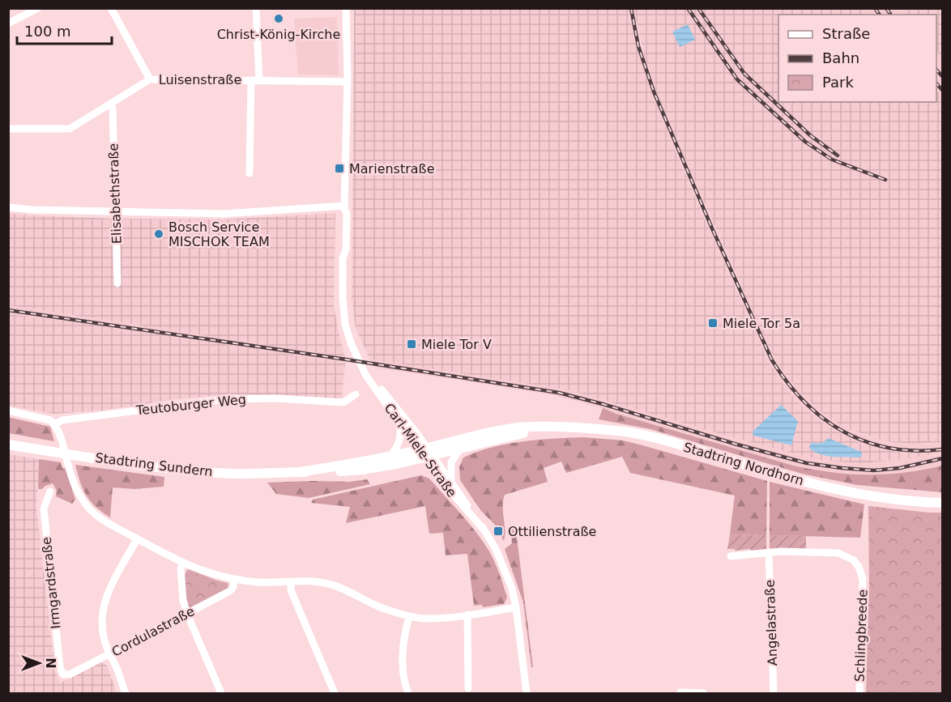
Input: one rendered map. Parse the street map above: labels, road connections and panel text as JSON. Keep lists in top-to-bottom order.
{
  "streets": {
    "main road": ["Stadtring Nordhorn", "Stadtring Sundern"],
    "street": [
      "Luisenstraße",
      "Elisabethstraße",
      "Teutoburger Weg",
      "Carl-Miele-Straße",
      "Irmgardstraße",
      "Angelastraße",
      "Cordulastraße",
      "Schlingbreede"
    ]
  },
  "crossings": [
    ["Luisenstraße", "Elisabethstraße"],
    ["Luisenstraße", "Carl-Miele-Straße"],
    ["Carl-Miele-Straße", "Stadtring Nordhorn"],
    ["Carl-Miele-Straße", "Stadtring Sundern"],
    ["Stadtring Nordhorn", "Stadtring Sundern"],
    ["Irmgardstraße", "Cordulastraße"],
    ["Angelastraße", "Schlingbreede"]
  ],
  "places": {
    "other": ["Christ-König-Kirche", "Bosch Service MISCHOK TEAM"],
    "transit": [
      "Marienstraße",
      "Miele Tor 5a",
      "Miele Tor V",
      "Ottilienstraße"
    ]
  },
  "legend": ["Straße", "Bahn", "Park"],
  "scale_bar": "100 m",
  "north": "right"
}
